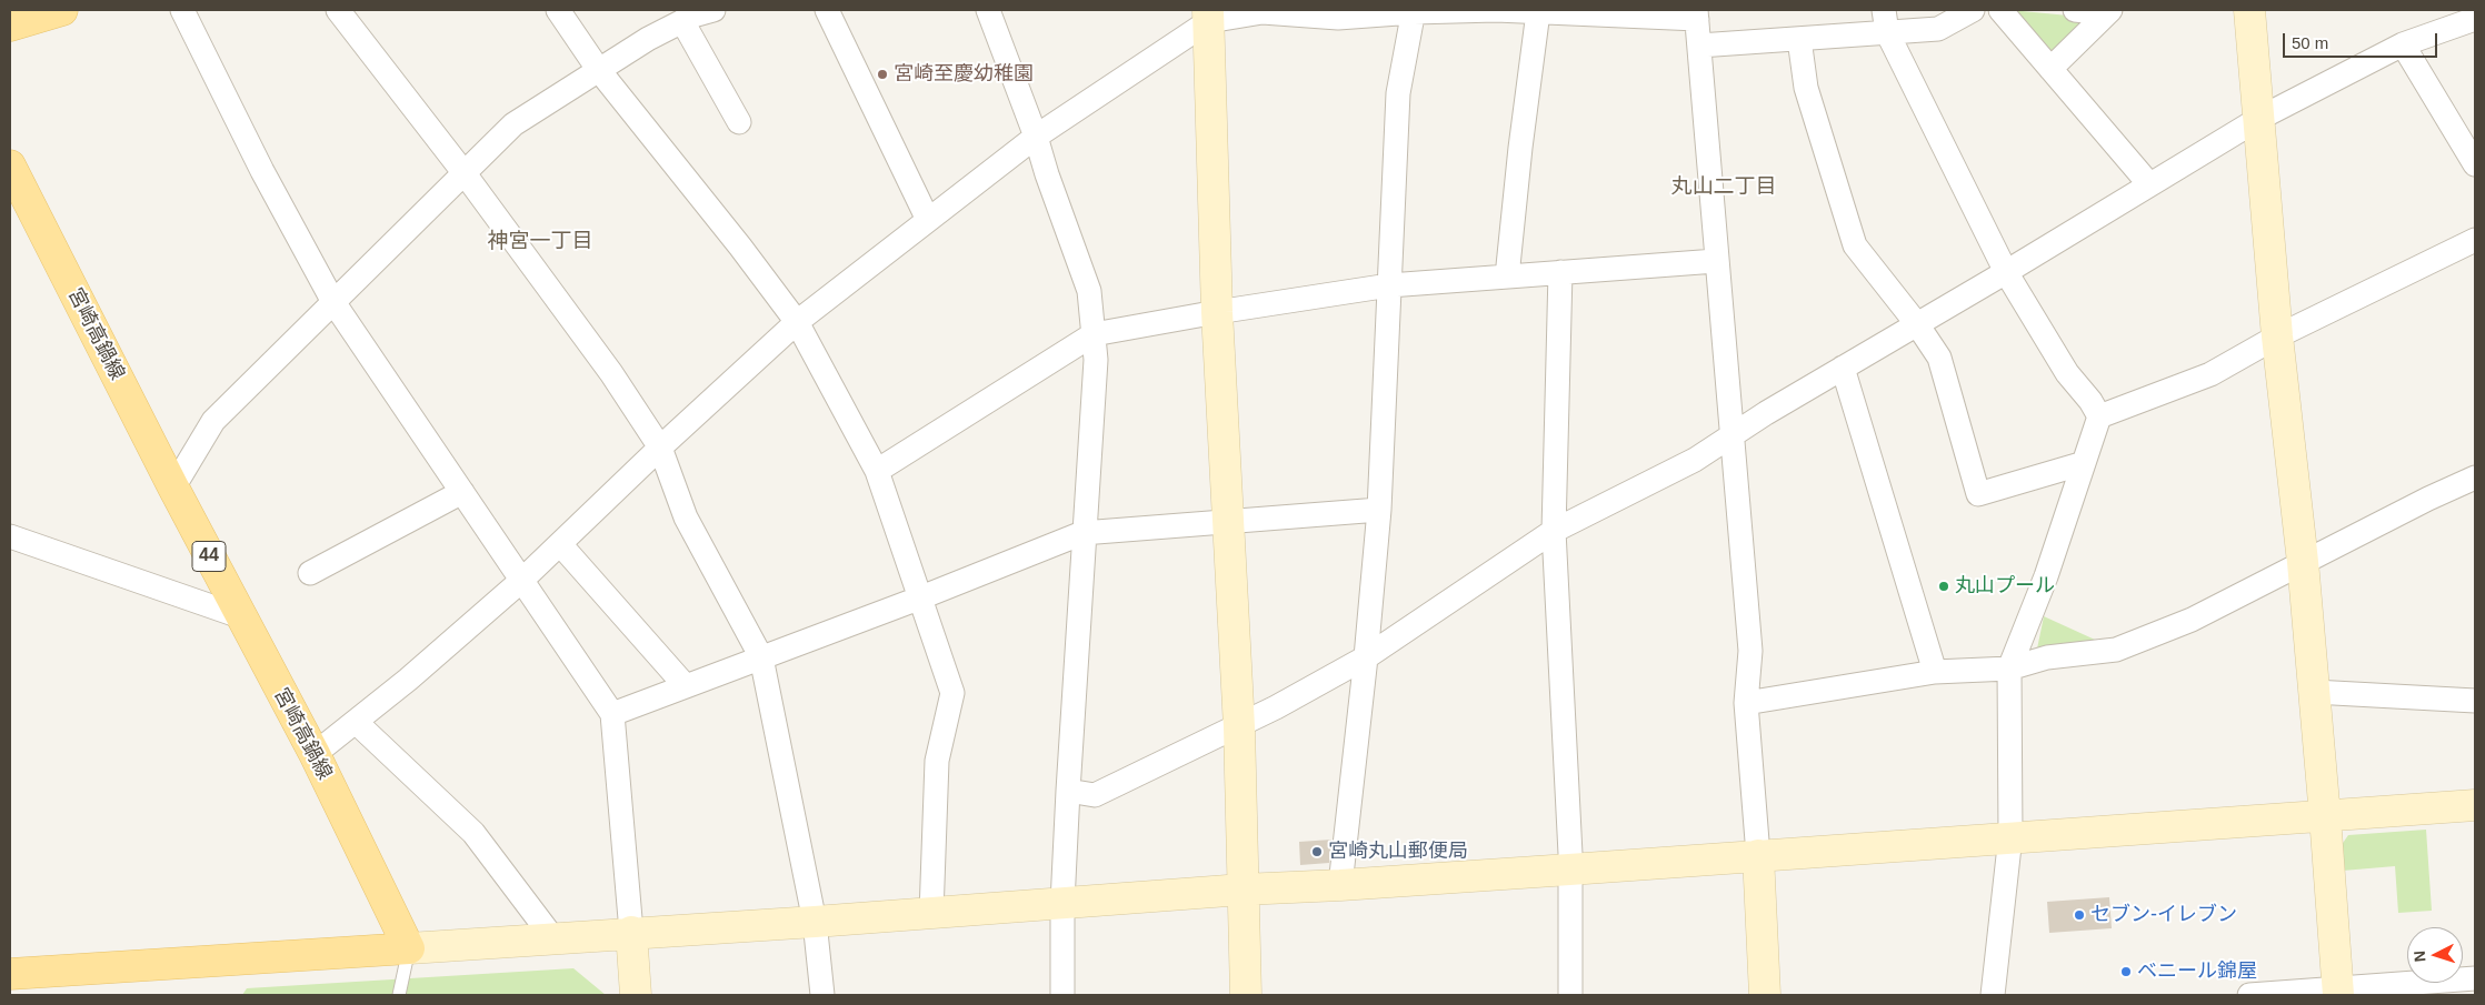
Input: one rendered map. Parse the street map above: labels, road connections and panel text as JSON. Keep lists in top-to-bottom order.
{
  "streets": {
    "main road": ["宮崎高鍋線", "44"]
  },
  "districts": ["丸山二丁目", "神宮一丁目"],
  "places": [
    "宮崎至慶幼稚園",
    "丸山プール",
    "宮崎丸山郵便局",
    "セブン-イレブン",
    "ベニール錦屋"
  ],
  "scale_bar": "50 m",
  "north": "left"
}
